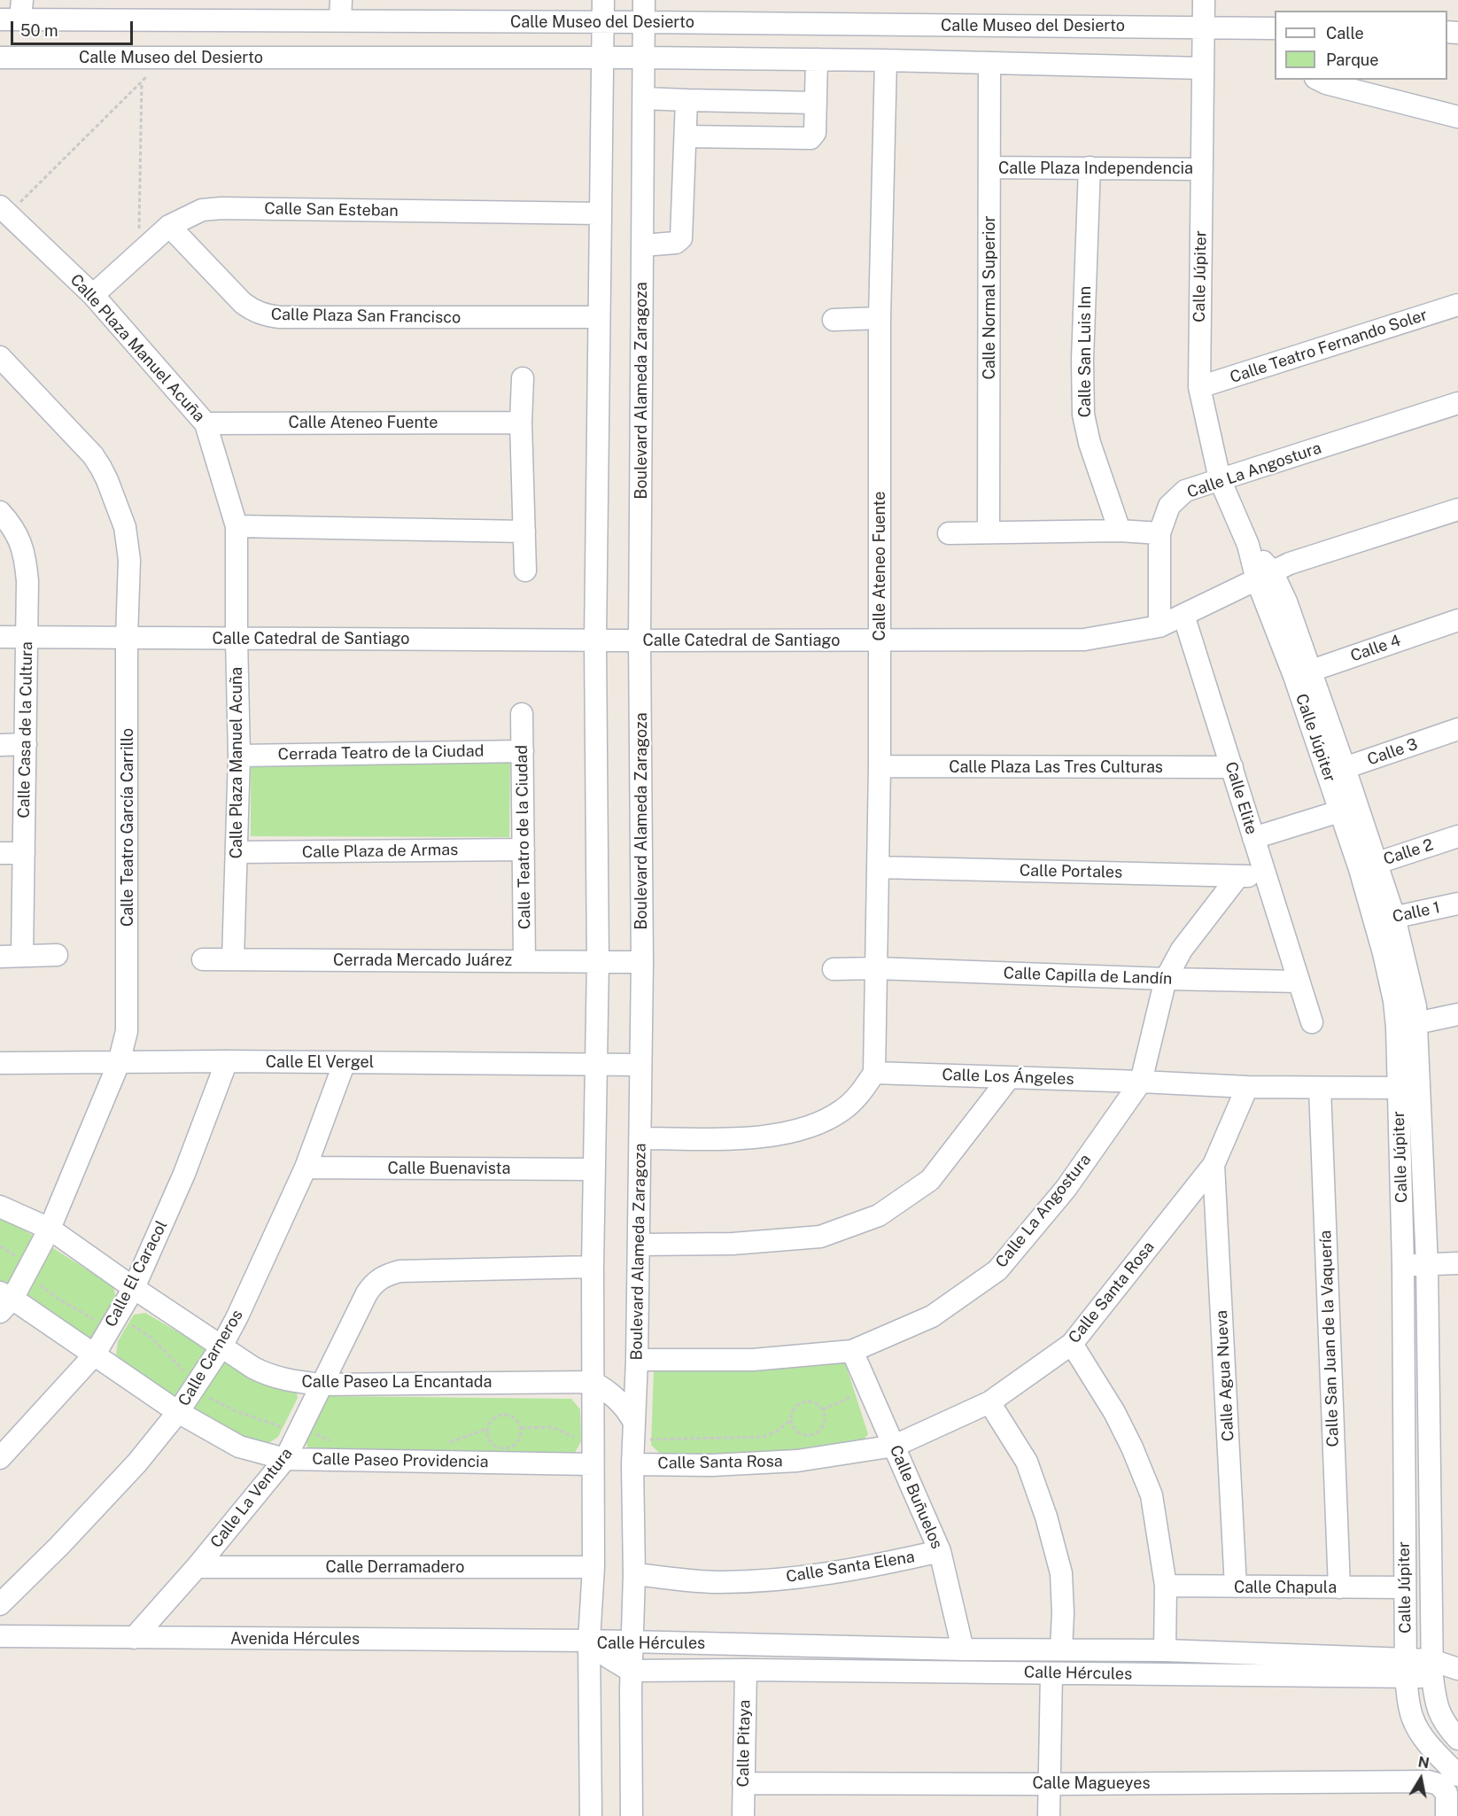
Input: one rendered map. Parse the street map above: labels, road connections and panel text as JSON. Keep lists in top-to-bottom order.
{
  "streets": {
    "street": [
      "Calle Museo del Desierto",
      "Calle Plaza Independencia",
      "Calle San Esteban",
      "Calle Júpiter",
      "Calle Normal Superior",
      "Calle Plaza San Francisco",
      "Calle Teatro Fernando Soler",
      "Calle Plaza Manuel Acuña",
      "Calle San Luis Inn",
      "Boulevard Alameda Zaragoza",
      "Calle Ateneo Fuente",
      "Calle La Angostura",
      "Calle Catedral de Santiago",
      "Calle 4",
      "Calle Casa de la Cultura",
      "Calle 3",
      "Cerrada Teatro de la Ciudad",
      "Calle Plaza Las Tres Culturas",
      "Calle Elite",
      "Calle Teatro García Carrillo",
      "Calle Teatro de la Ciudad",
      "Calle Plaza de Armas",
      "Calle 2",
      "Calle Portales",
      "Calle 1",
      "Cerrada Mercado Juárez",
      "Calle Capilla de Landín",
      "Calle El Vergel",
      "Calle Los Ángeles",
      "Calle Buenavista",
      "Calle El Caracol",
      "Calle Santa Rosa",
      "Calle San Juan de la Vaquería",
      "Calle Carneros",
      "Calle Agua Nueva",
      "Calle Paseo La Encantada",
      "Calle Paseo Providencia",
      "Calle Buñuelos",
      "Calle La Ventura",
      "Calle Derramadero",
      "Calle Santa Elena",
      "Calle Chapula",
      "Avenida Hércules",
      "Calle Hércules",
      "Calle Pitaya",
      "Calle Magueyes"
    ]
  },
  "crossings": [
    ["Calle Museo del Desierto", "Calle Júpiter"],
    ["Calle Museo del Desierto", "Calle Normal Superior"],
    ["Calle Museo del Desierto", "Boulevard Alameda Zaragoza"],
    ["Calle Museo del Desierto", "Calle Ateneo Fuente"],
    ["Calle Plaza Independencia", "Calle Júpiter"],
    ["Calle Plaza Independencia", "Calle Normal Superior"],
    ["Calle Plaza Independencia", "Calle San Luis Inn"],
    ["Calle San Esteban", "Calle Plaza San Francisco"],
    ["Calle San Esteban", "Calle Plaza Manuel Acuña"],
    ["Calle Júpiter", "Calle Teatro Fernando Soler"],
    ["Calle Júpiter", "Calle La Angostura"],
    ["Calle Júpiter", "Calle Catedral de Santiago"],
    ["Calle Júpiter", "Calle 4"],
    ["Calle Júpiter", "Calle 3"],
    ["Calle Júpiter", "Calle 2"],
    ["Calle Júpiter", "Calle 1"],
    ["Calle Júpiter", "Calle Los Ángeles"],
    ["Calle Júpiter", "Calle Chapula"],
    ["Calle Júpiter", "Calle Hércules"],
    ["Calle Júpiter", "Calle Magueyes"],
    ["Calle Plaza Manuel Acuña", "Calle Ateneo Fuente"],
    ["Calle Plaza Manuel Acuña", "Calle Catedral de Santiago"],
    ["Calle Plaza Manuel Acuña", "Cerrada Teatro de la Ciudad"],
    ["Calle Plaza Manuel Acuña", "Calle Plaza de Armas"],
    ["Calle Plaza Manuel Acuña", "Cerrada Mercado Juárez"],
    ["Boulevard Alameda Zaragoza", "Calle La Angostura"],
    ["Boulevard Alameda Zaragoza", "Calle Catedral de Santiago"],
    ["Boulevard Alameda Zaragoza", "Cerrada Mercado Juárez"],
    ["Boulevard Alameda Zaragoza", "Calle El Vergel"],
    ["Boulevard Alameda Zaragoza", "Calle Santa Rosa"],
    ["Boulevard Alameda Zaragoza", "Calle Santa Elena"],
    ["Boulevard Alameda Zaragoza", "Calle Hércules"],
    ["Calle Ateneo Fuente", "Calle Catedral de Santiago"],
    ["Calle Ateneo Fuente", "Calle Plaza Las Tres Culturas"],
    ["Calle Ateneo Fuente", "Calle Portales"],
    ["Calle Ateneo Fuente", "Calle Capilla de Landín"],
    ["Calle Ateneo Fuente", "Calle Los Ángeles"],
    ["Calle La Angostura", "Calle Catedral de Santiago"],
    ["Calle La Angostura", "Calle Portales"],
    ["Calle La Angostura", "Calle Capilla de Landín"],
    ["Calle La Angostura", "Calle Los Ángeles"],
    ["Calle La Angostura", "Calle Buñuelos"],
    ["Calle Catedral de Santiago", "Calle Casa de la Cultura"],
    ["Calle Catedral de Santiago", "Calle Elite"],
    ["Calle Catedral de Santiago", "Calle Teatro García Carrillo"],
    ["Cerrada Teatro de la Ciudad", "Calle Teatro de la Ciudad"],
    ["Calle Plaza Las Tres Culturas", "Calle Elite"],
    ["Calle Elite", "Calle Portales"],
    ["Calle Elite", "Calle Capilla de Landín"],
    ["Calle Teatro García Carrillo", "Calle El Vergel"],
    ["Calle Teatro García Carrillo", "Calle Paseo La Encantada"],
    ["Calle Teatro García Carrillo", "Calle Paseo Providencia"],
    ["Calle Teatro de la Ciudad", "Calle Plaza de Armas"],
    ["Calle Teatro de la Ciudad", "Cerrada Mercado Juárez"],
    ["Calle El Vergel", "Calle El Caracol"],
    ["Calle El Vergel", "Calle Carneros"],
    ["Calle Los Ángeles", "Calle Santa Rosa"],
    ["Calle Los Ángeles", "Calle San Juan de la Vaquería"],
    ["Calle Buenavista", "Calle Carneros"],
    ["Calle El Caracol", "Calle Paseo La Encantada"],
    ["Calle El Caracol", "Calle Paseo Providencia"],
    ["Calle Santa Rosa", "Calle Agua Nueva"],
    ["Calle Santa Rosa", "Calle Buñuelos"],
    ["Calle San Juan de la Vaquería", "Calle Chapula"],
    ["Calle Carneros", "Calle Paseo La Encantada"],
    ["Calle Carneros", "Calle Paseo Providencia"],
    ["Calle Agua Nueva", "Calle Chapula"],
    ["Calle Paseo La Encantada", "Calle La Ventura"],
    ["Calle Paseo Providencia", "Calle La Ventura"],
    ["Calle Buñuelos", "Calle Santa Elena"],
    ["Calle Buñuelos", "Calle Hércules"],
    ["Calle La Ventura", "Calle Derramadero"],
    ["Calle La Ventura", "Avenida Hércules"],
    ["Avenida Hércules", "Calle Hércules"],
    ["Calle Hércules", "Calle Pitaya"],
    ["Calle Pitaya", "Calle Magueyes"]
  ],
  "legend": ["Calle", "Parque"],
  "scale_bar": "50 m",
  "north": "top"
}
